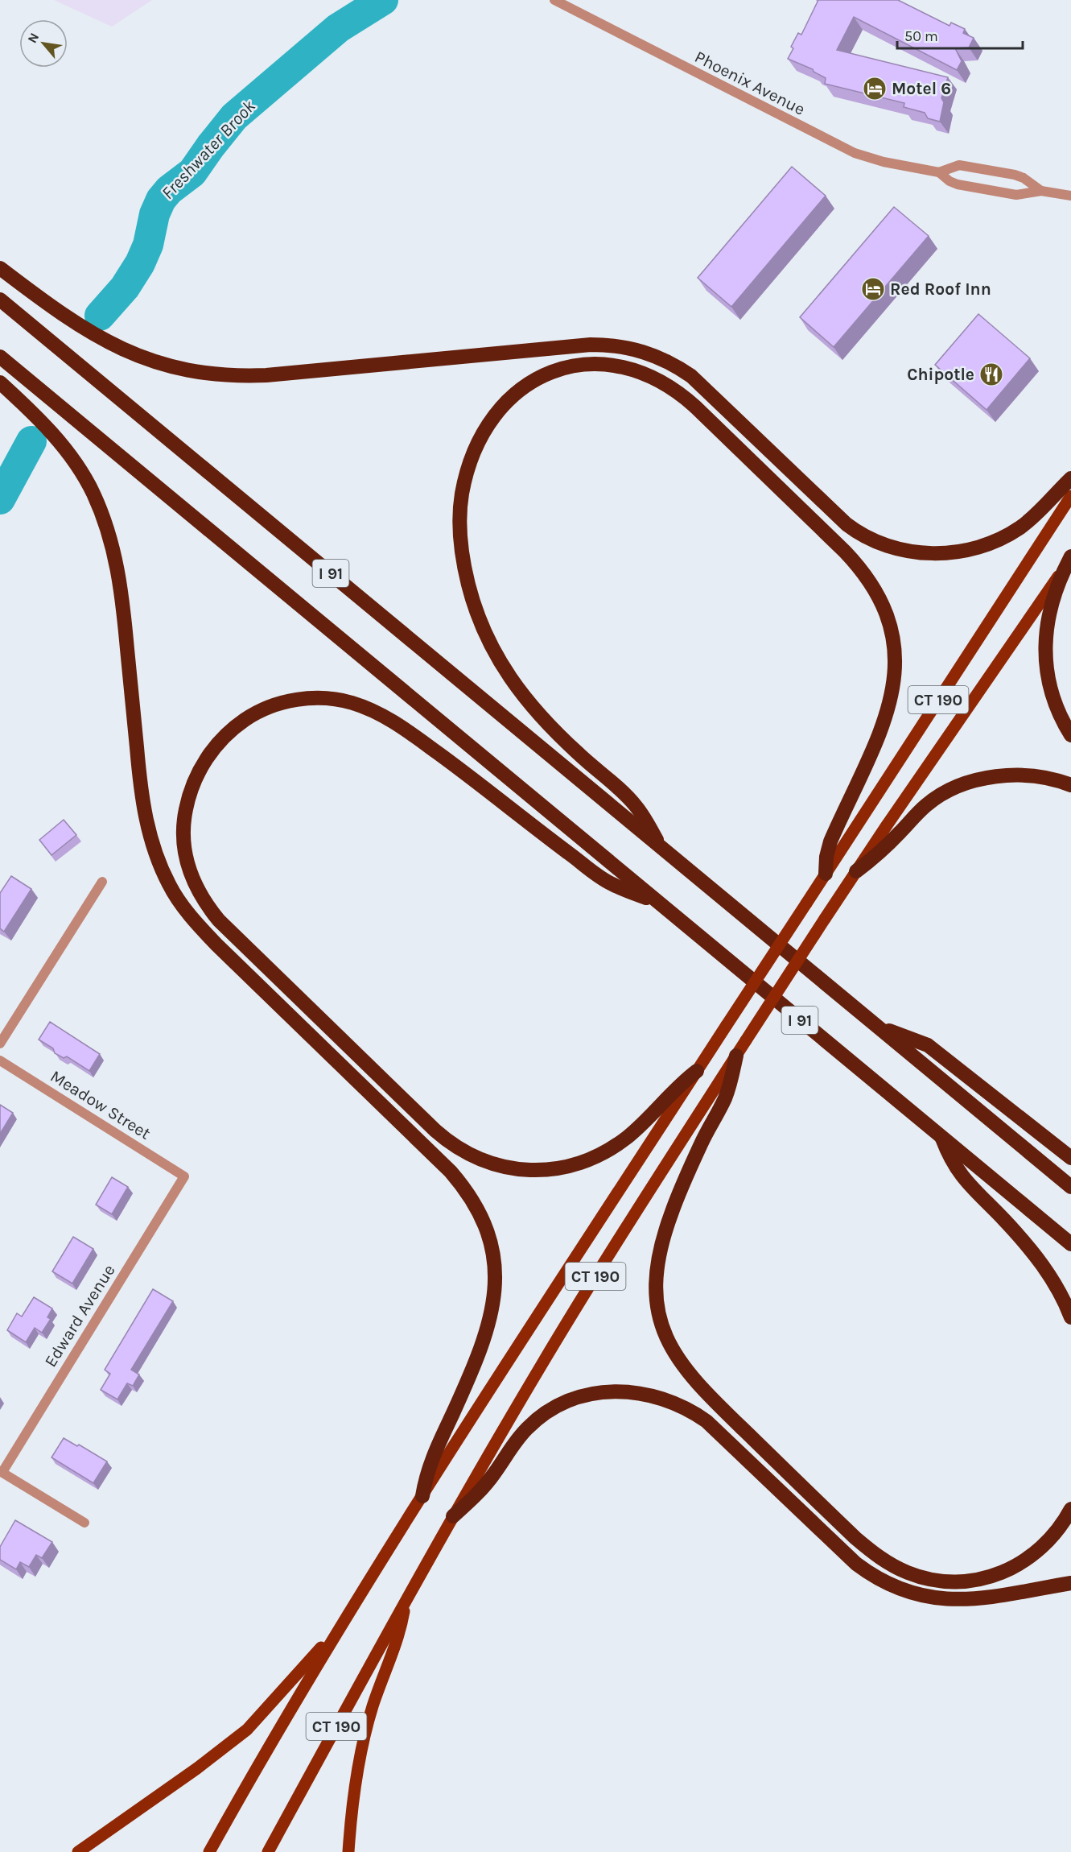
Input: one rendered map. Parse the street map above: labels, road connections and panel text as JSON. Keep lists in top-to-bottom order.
{
  "streets": {
    "highway": ["I 91"],
    "main road": ["CT 190"],
    "street": ["Phoenix Avenue", "Meadow Street", "Edward Avenue"]
  },
  "crossings": [
    ["Meadow Street", "Edward Avenue"]
  ],
  "water": ["Freshwater Brook"],
  "places": {
    "hotel": ["Motel 6", "Red Roof Inn"],
    "restaurant": ["Chipotle"]
  },
  "scale_bar": "50 m",
  "north": "top left"
}
